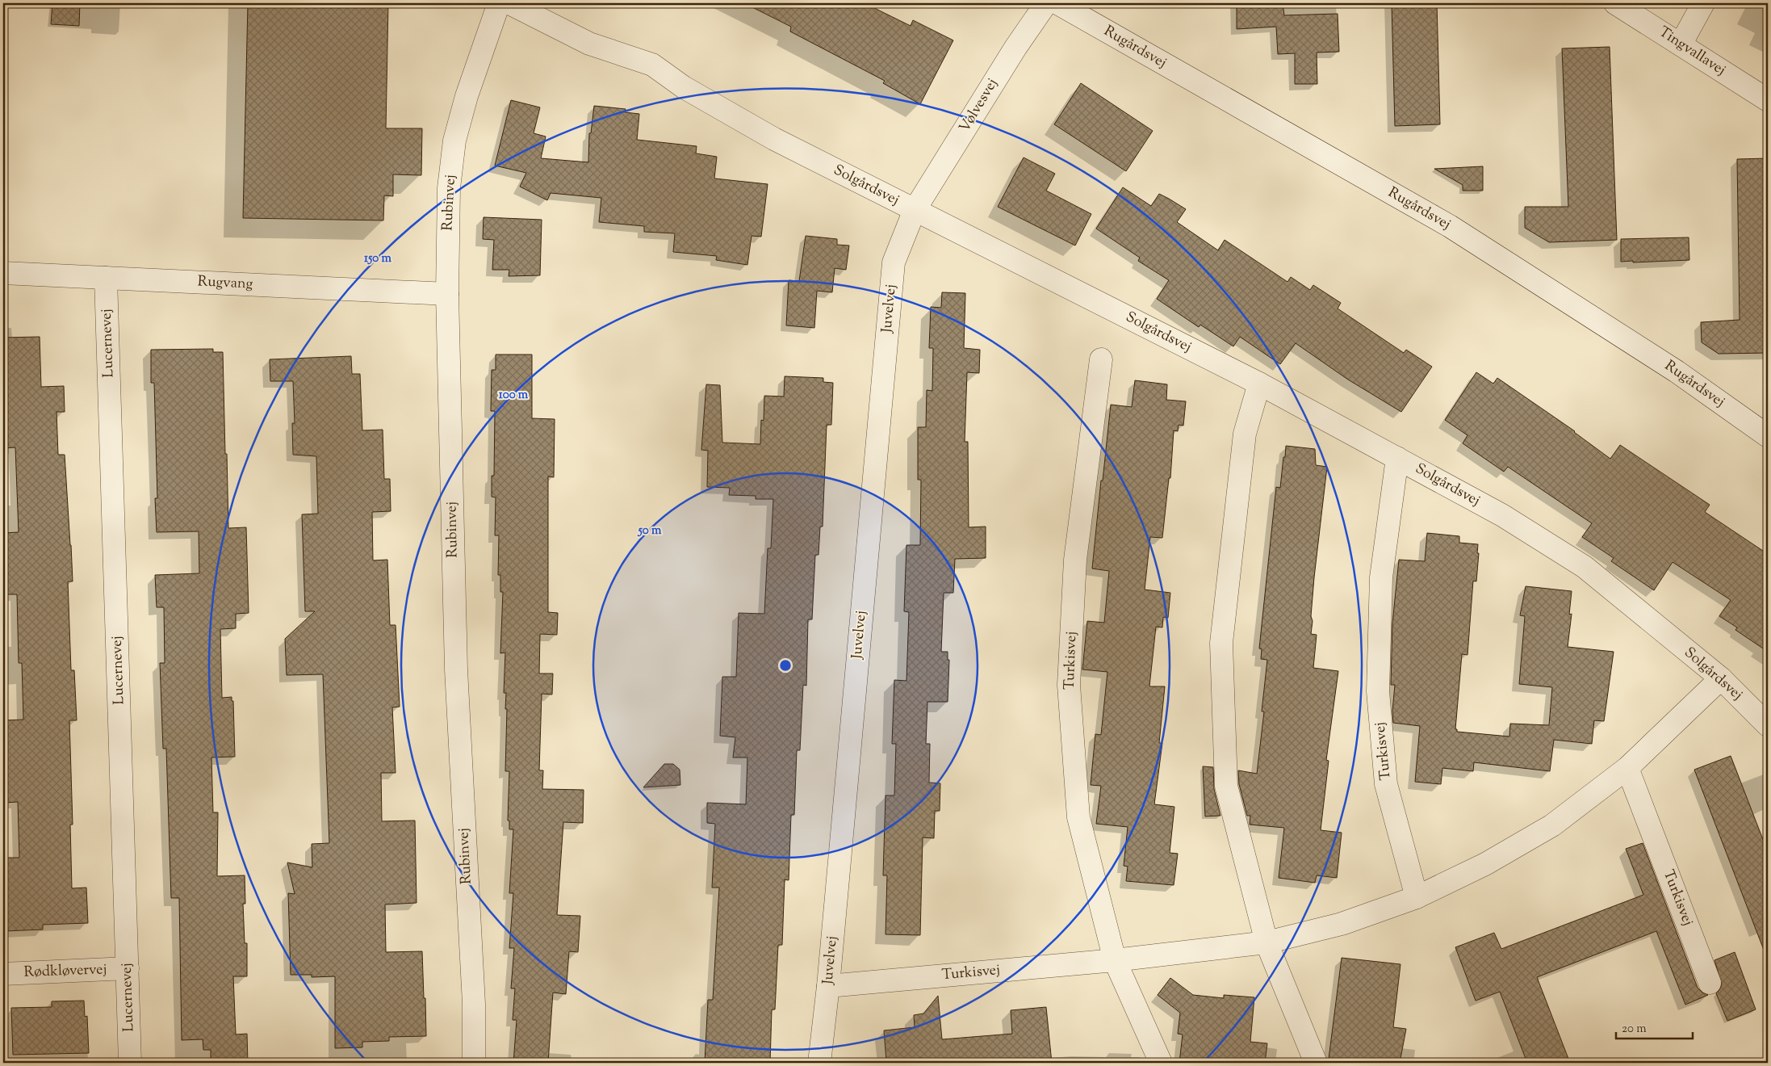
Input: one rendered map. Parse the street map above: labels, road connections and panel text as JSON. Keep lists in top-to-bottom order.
{
  "streets": {
    "street": [
      "Rugårdsvej",
      "Tingvallavej",
      "Vølvesvej",
      "Solgårdsvej",
      "Rubinvej",
      "Rugvang",
      "Juvelvej",
      "Lucernevej",
      "Turkisvej",
      "Rødkløvervej"
    ]
  },
  "crossings": [
    ["Vølvesvej", "Solgårdsvej"],
    ["Vølvesvej", "Juvelvej"],
    ["Solgårdsvej", "Juvelvej"],
    ["Solgårdsvej", "Turkisvej"],
    ["Rubinvej", "Rugvang"],
    ["Rugvang", "Lucernevej"],
    ["Juvelvej", "Turkisvej"],
    ["Lucernevej", "Rødkløvervej"]
  ],
  "scale_bar": "20 m",
  "rings": ["150 m", "100 m", "50 m"]
}
